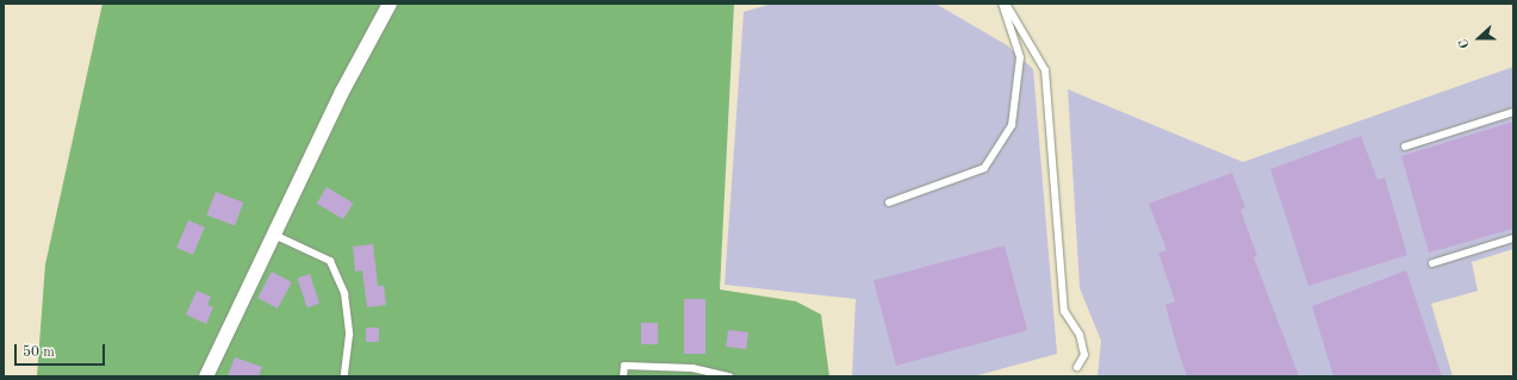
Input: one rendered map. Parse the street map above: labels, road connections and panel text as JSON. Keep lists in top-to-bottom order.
{
  "scale_bar": "50 m",
  "north": "left"
}
